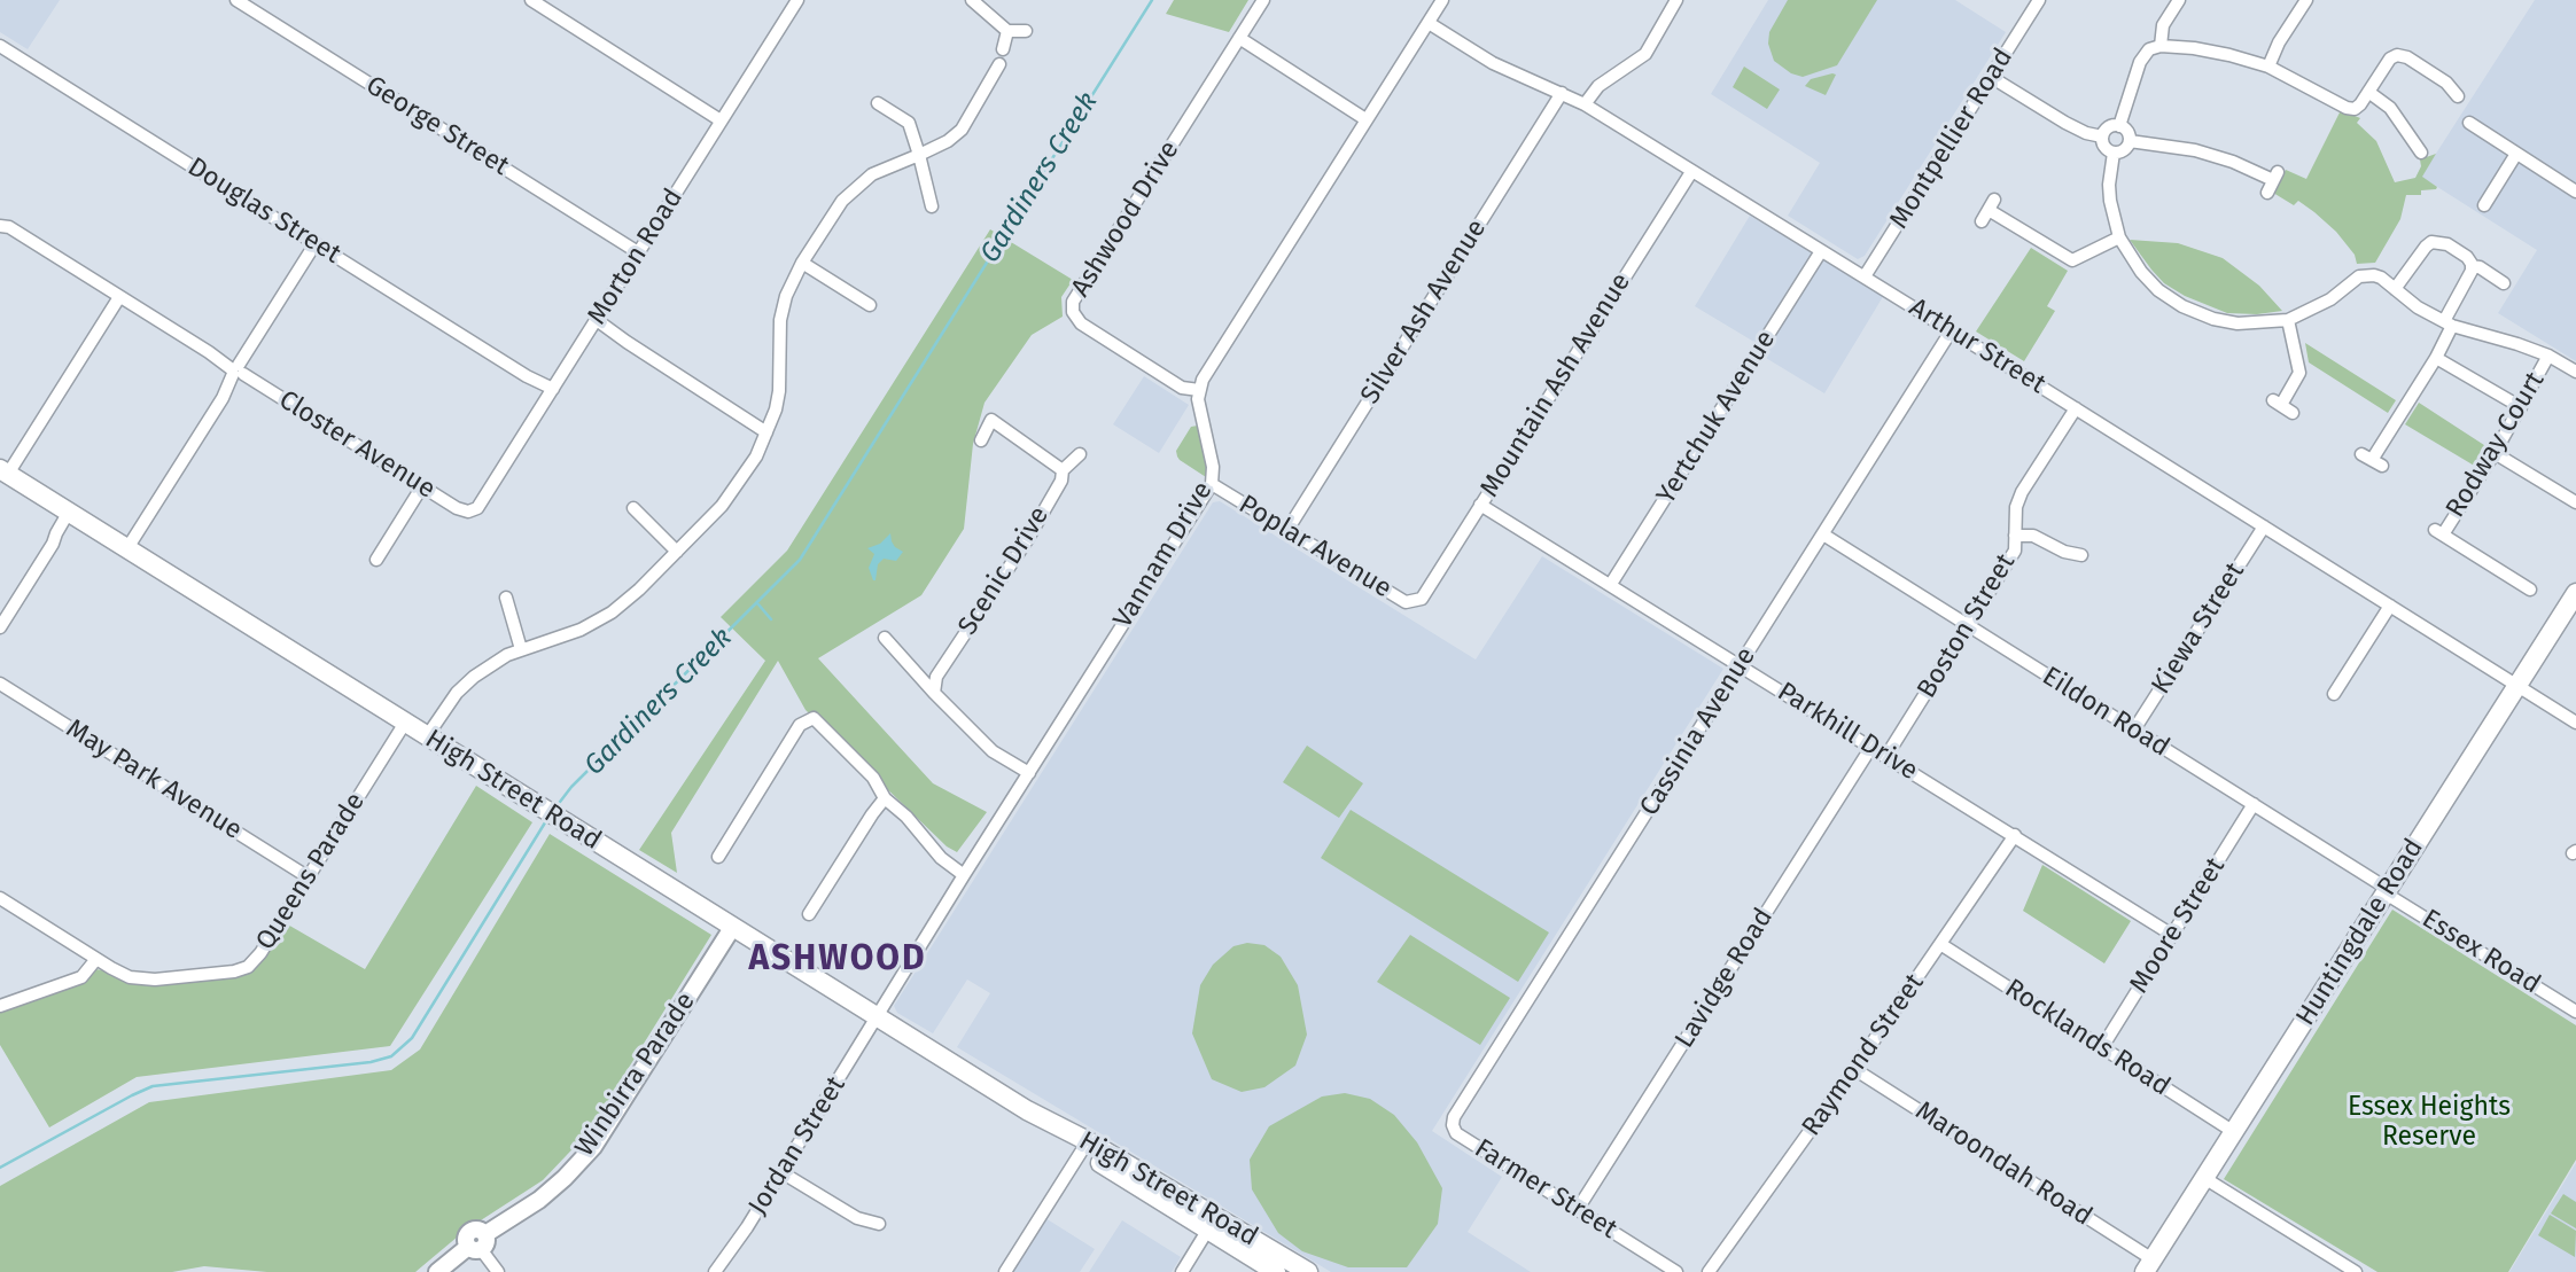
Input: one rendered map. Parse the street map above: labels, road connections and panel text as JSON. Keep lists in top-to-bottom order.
{
  "streets": {
    "main road": ["High Street Road", "Huntingdale Road"],
    "street": [
      "George Street",
      "Montpellier Road",
      "Douglas Street",
      "Ashwood Drive",
      "Morton Road",
      "Silver Ash Avenue",
      "Arthur Street",
      "Mountain Ash Avenue",
      "Yertchuk Avenue",
      "Closter Avenue",
      "Rodway Court",
      "Poplar Avenue",
      "Vannam Drive",
      "Scenic Drive",
      "Boston Street",
      "Kiewa Street",
      "Eildon Road",
      "Cassinia Avenue",
      "Parkhill Drive",
      "May Park Avenue",
      "Queens Parade",
      "Moore Street",
      "Essex Road",
      "Lavidge Road",
      "Rocklands Road",
      "Raymond Street",
      "Winbirra Parade",
      "Jordan Street",
      "Maroondah Road",
      "Farmer Street"
    ]
  },
  "crossings": [
    ["George Street", "Morton Road"],
    ["Montpellier Road", "Arthur Street"],
    ["Douglas Street", "Morton Road"],
    ["Ashwood Drive", "Vannam Drive"],
    ["Morton Road", "Closter Avenue"],
    ["Silver Ash Avenue", "Arthur Street"],
    ["Silver Ash Avenue", "Poplar Avenue"],
    ["Arthur Street", "Mountain Ash Avenue"],
    ["Arthur Street", "Yertchuk Avenue"],
    ["Arthur Street", "Boston Street"],
    ["Arthur Street", "Kiewa Street"],
    ["Arthur Street", "Cassinia Avenue"],
    ["Arthur Street", "Huntingdale Road"],
    ["Mountain Ash Avenue", "Poplar Avenue"],
    ["Mountain Ash Avenue", "Parkhill Drive"],
    ["Yertchuk Avenue", "Parkhill Drive"],
    ["Poplar Avenue", "Vannam Drive"],
    ["Vannam Drive", "High Street Road"],
    ["Vannam Drive", "Jordan Street"],
    ["Boston Street", "Eildon Road"],
    ["Boston Street", "Parkhill Drive"],
    ["Kiewa Street", "Eildon Road"],
    ["Eildon Road", "Cassinia Avenue"],
    ["Eildon Road", "Moore Street"],
    ["Eildon Road", "Huntingdale Road"],
    ["Eildon Road", "Essex Road"],
    ["Cassinia Avenue", "Parkhill Drive"],
    ["Cassinia Avenue", "Farmer Street"],
    ["Parkhill Drive", "Moore Street"],
    ["Parkhill Drive", "Lavidge Road"],
    ["Parkhill Drive", "Raymond Street"],
    ["May Park Avenue", "Queens Parade"],
    ["High Street Road", "Queens Parade"],
    ["High Street Road", "Winbirra Parade"],
    ["High Street Road", "Jordan Street"],
    ["Moore Street", "Rocklands Road"],
    ["Huntingdale Road", "Essex Road"],
    ["Huntingdale Road", "Rocklands Road"],
    ["Huntingdale Road", "Maroondah Road"],
    ["Lavidge Road", "Farmer Street"],
    ["Rocklands Road", "Raymond Street"],
    ["Raymond Street", "Maroondah Road"]
  ],
  "districts": ["ASHWOOD"],
  "water": ["Gardiners Creek"],
  "parks": ["Essex Heights Reserve"]
}
